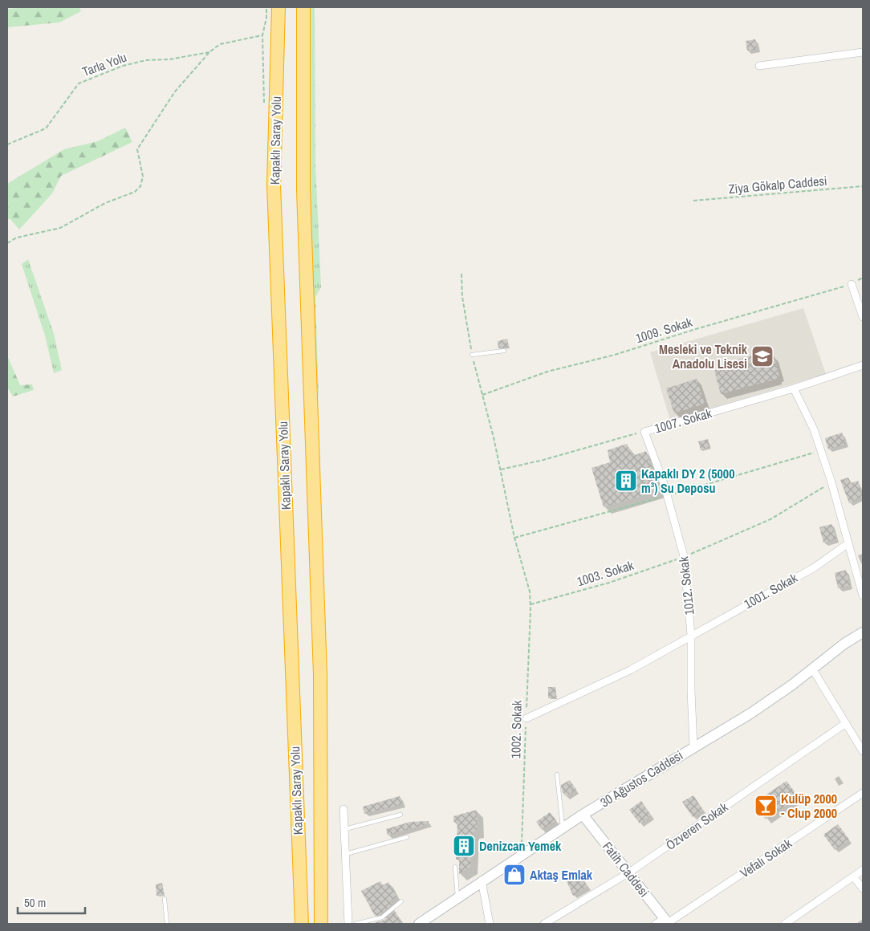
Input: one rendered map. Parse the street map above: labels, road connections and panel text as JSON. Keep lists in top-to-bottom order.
{
  "streets": {
    "highway": ["Kapaklı Saray Yolu"],
    "street": [
      "1007. Sokak",
      "1012. Sokak",
      "1001. Sokak",
      "30 Ağustos Caddesi",
      "Özveren Sokak",
      "Vefalı Sokak",
      "Fatih Caddesi"
    ],
    "path": [
      "Tarla Yolu",
      "Ziya Gökalp Caddesi",
      "1009. Sokak",
      "1003. Sokak",
      "1002. Sokak"
    ]
  },
  "crossings": [
    ["1009. Sokak", "1002. Sokak"],
    ["1007. Sokak", "1012. Sokak"],
    ["1007. Sokak", "1002. Sokak"],
    ["1003. Sokak", "1012. Sokak"],
    ["1003. Sokak", "1002. Sokak"],
    ["1012. Sokak", "1001. Sokak"],
    ["1012. Sokak", "30 Ağustos Caddesi"],
    ["1001. Sokak", "1002. Sokak"],
    ["1002. Sokak", "30 Ağustos Caddesi"],
    ["30 Ağustos Caddesi", "Fatih Caddesi"],
    ["Özveren Sokak", "Fatih Caddesi"],
    ["Vefalı Sokak", "Fatih Caddesi"]
  ],
  "places": {
    "school or university": ["Mesleki ve Teknik Anadolu Lisesi"],
    "building": ["Kapaklı DY 2 (5000 m³) Su Deposu", "Denizcan Yemek"],
    "bar": ["Kulüp 2000 - Clup 2000"],
    "shop": ["Aktaş Emlak"]
  },
  "scale_bar": "50 m"
}
